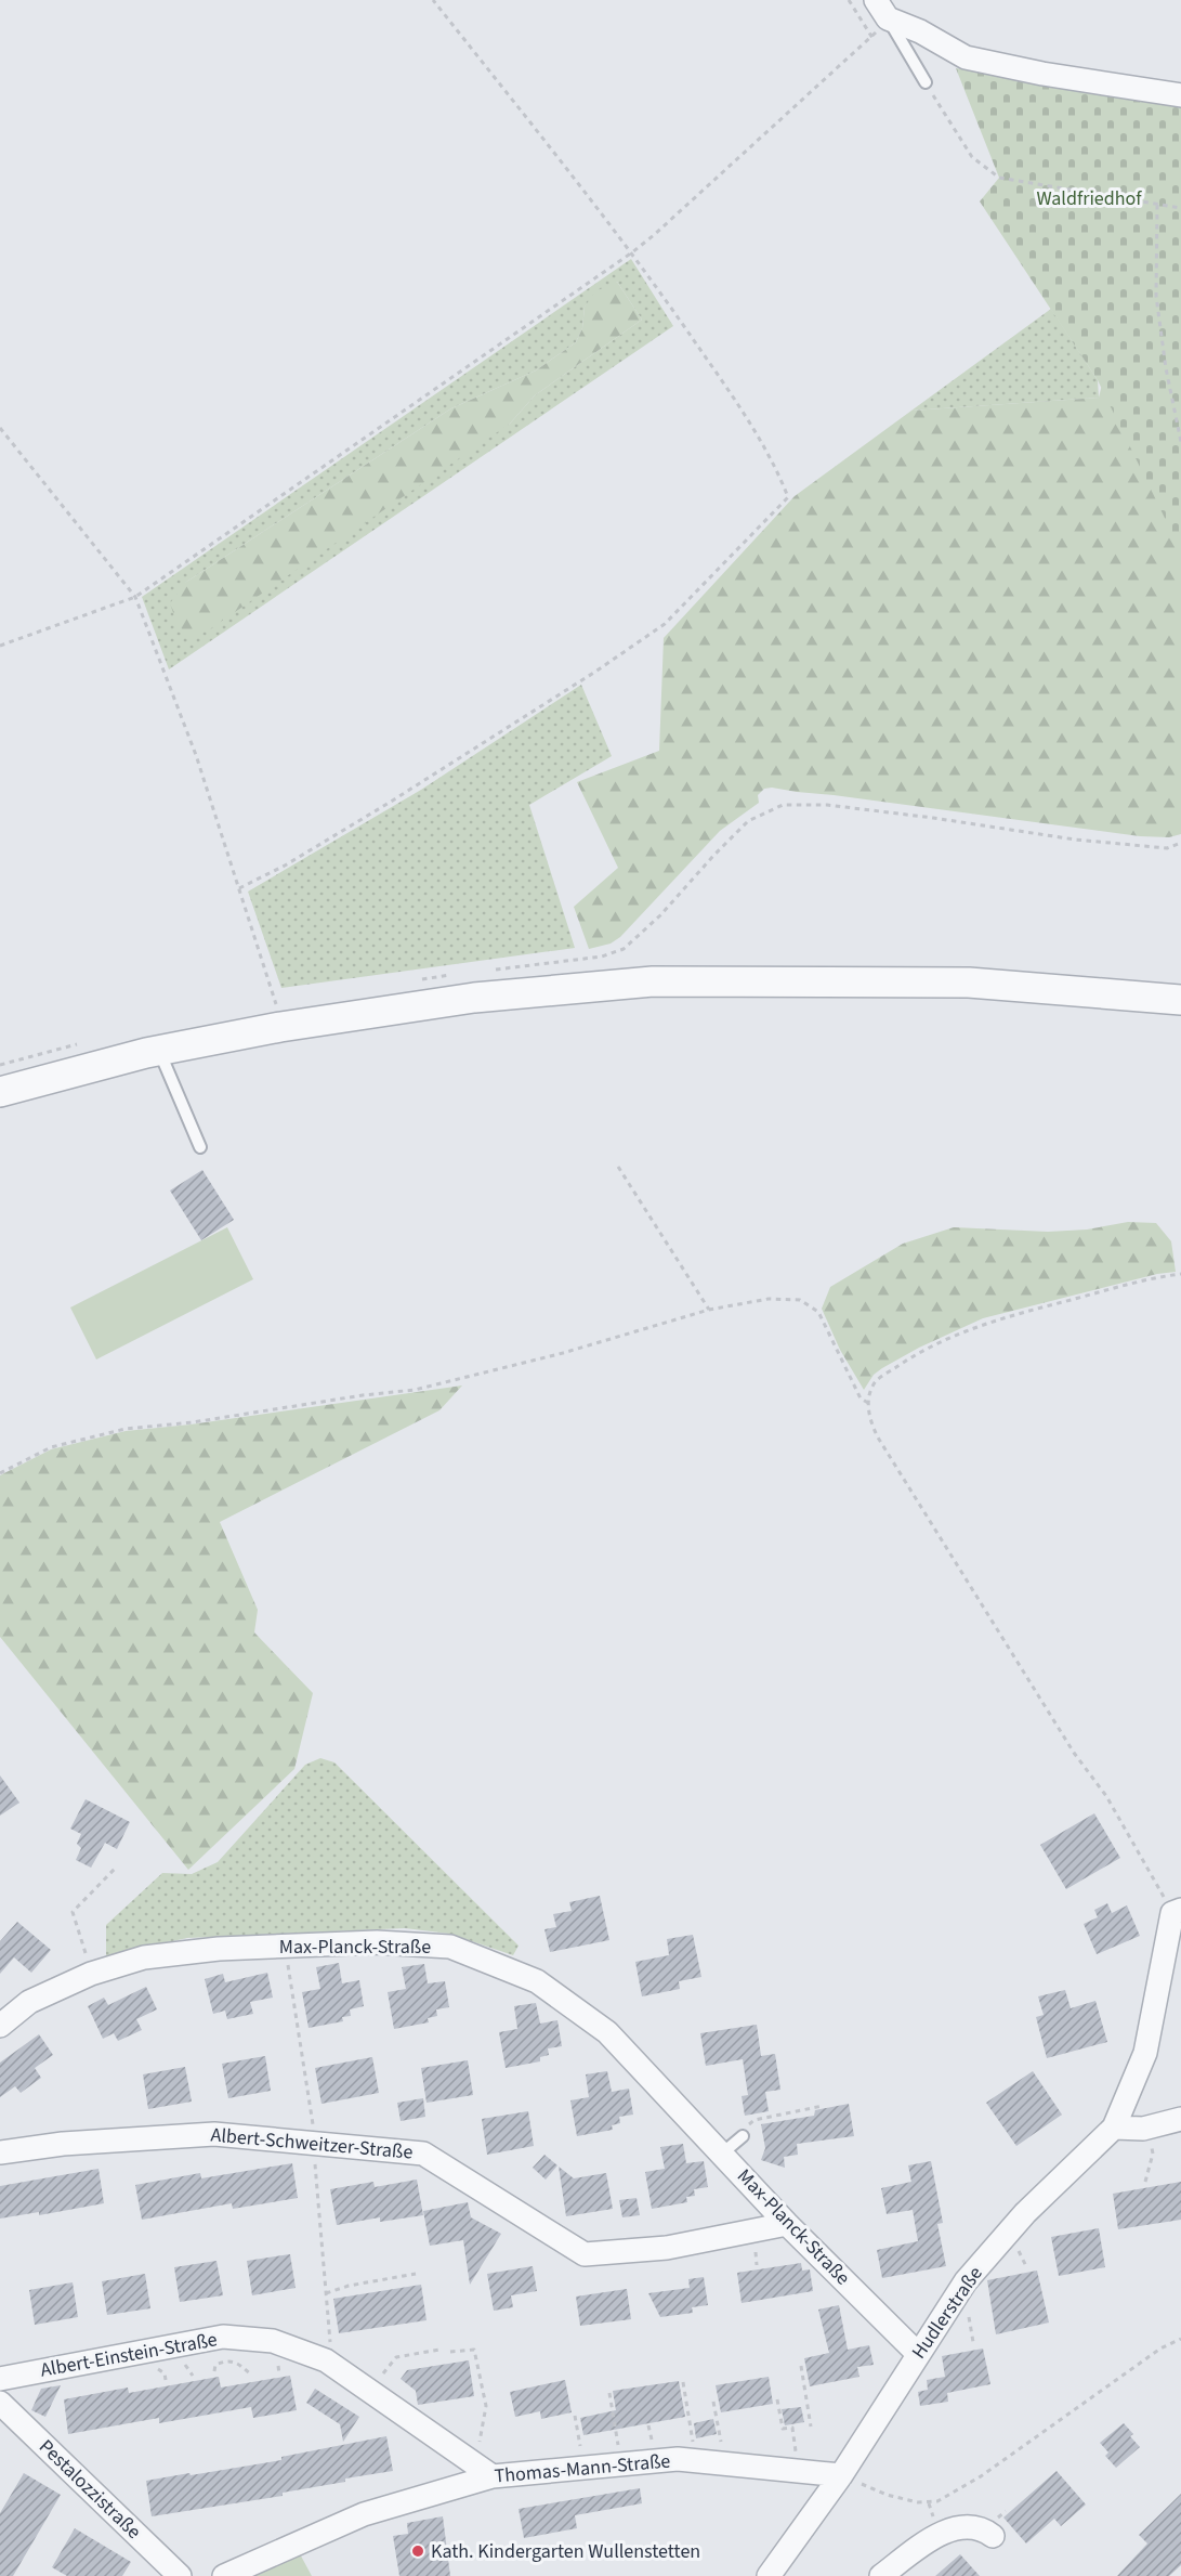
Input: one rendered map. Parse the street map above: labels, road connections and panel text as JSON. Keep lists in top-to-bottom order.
{
  "streets": {
    "street": [
      "Max-Planck-Straße",
      "Albert-Schweitzer-Straße",
      "Hudlerstraße",
      "Albert-Einstein-Straße",
      "Thomas-Mann-Straße",
      "Pestalozzistraße"
    ]
  },
  "crossings": [
    ["Max-Planck-Straße", "Albert-Schweitzer-Straße"],
    ["Max-Planck-Straße", "Hudlerstraße"],
    ["Hudlerstraße", "Thomas-Mann-Straße"],
    ["Albert-Einstein-Straße", "Thomas-Mann-Straße"]
  ],
  "parks": ["Waldfriedhof"],
  "places": ["Kath. Kindergarten Wullenstetten"]
}
